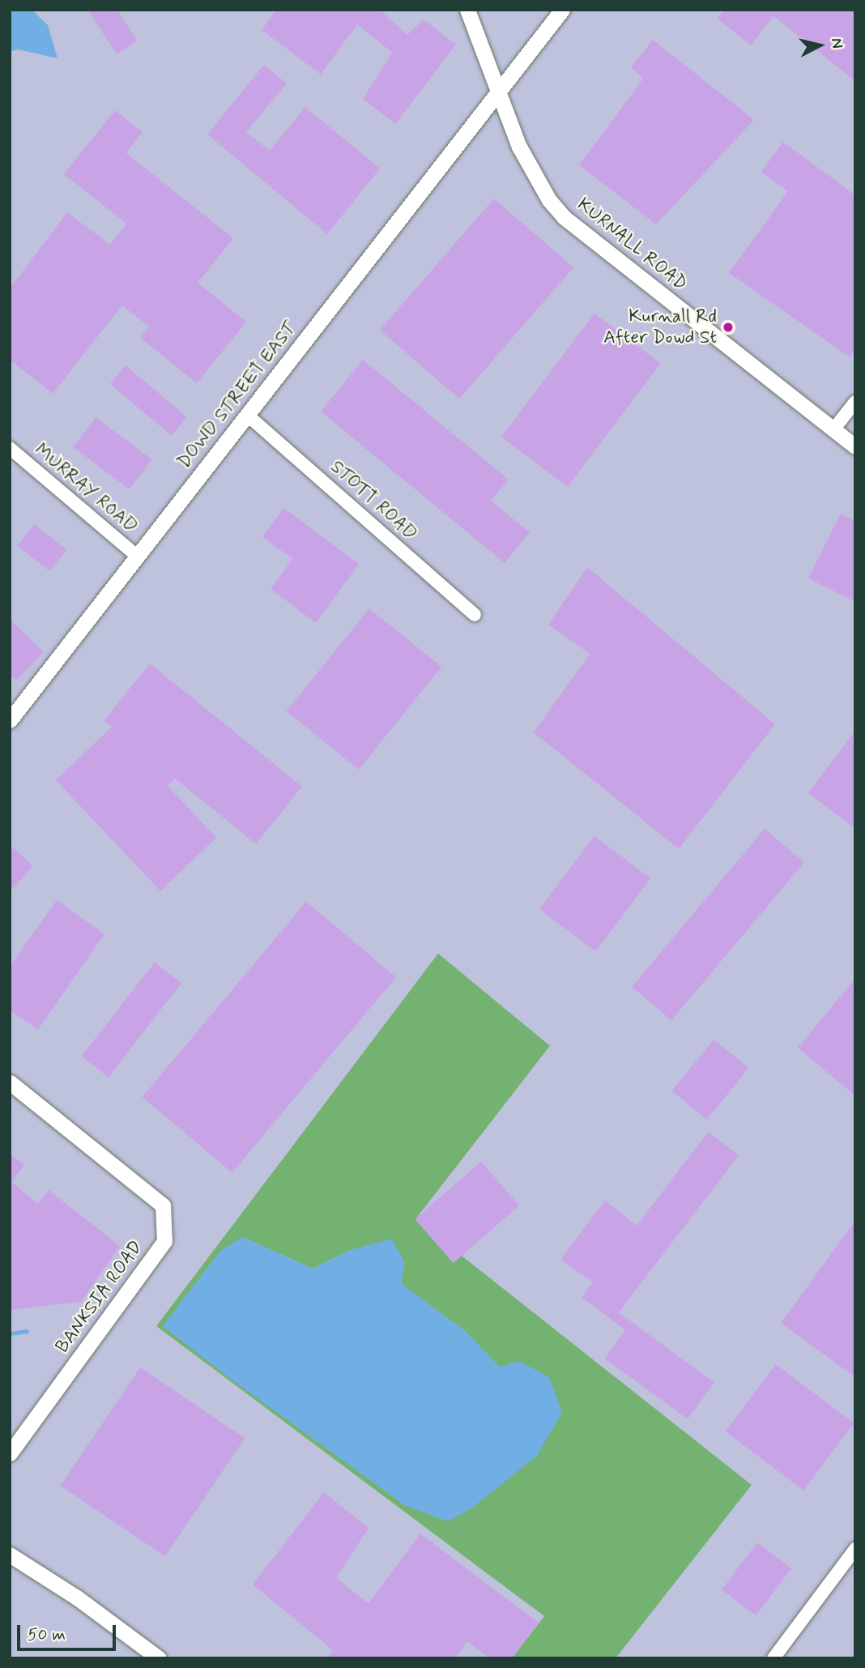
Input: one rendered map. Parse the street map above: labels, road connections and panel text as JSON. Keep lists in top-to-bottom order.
{
  "streets": {
    "street": [
      "KURNALL ROAD",
      "DOWD STREET EAST",
      "MURRAY ROAD",
      "STOTT ROAD",
      "BANKSIA ROAD"
    ]
  },
  "crossings": [
    ["KURNALL ROAD", "DOWD STREET EAST"],
    ["DOWD STREET EAST", "MURRAY ROAD"],
    ["DOWD STREET EAST", "STOTT ROAD"]
  ],
  "places": ["Kurnall Rd After Dowd St"],
  "scale_bar": "50 m",
  "north": "right"
}
